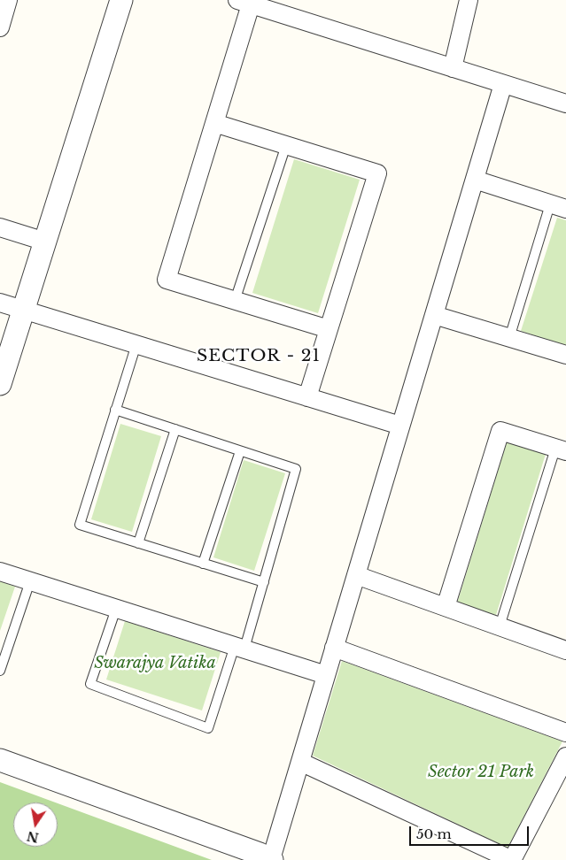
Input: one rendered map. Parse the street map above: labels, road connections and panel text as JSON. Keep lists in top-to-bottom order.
{
  "districts": ["SECTOR - 21"],
  "parks": ["Swarajya Vatika", "Sector 21 Park"],
  "scale_bar": "50 m",
  "north": "bottom"
}
